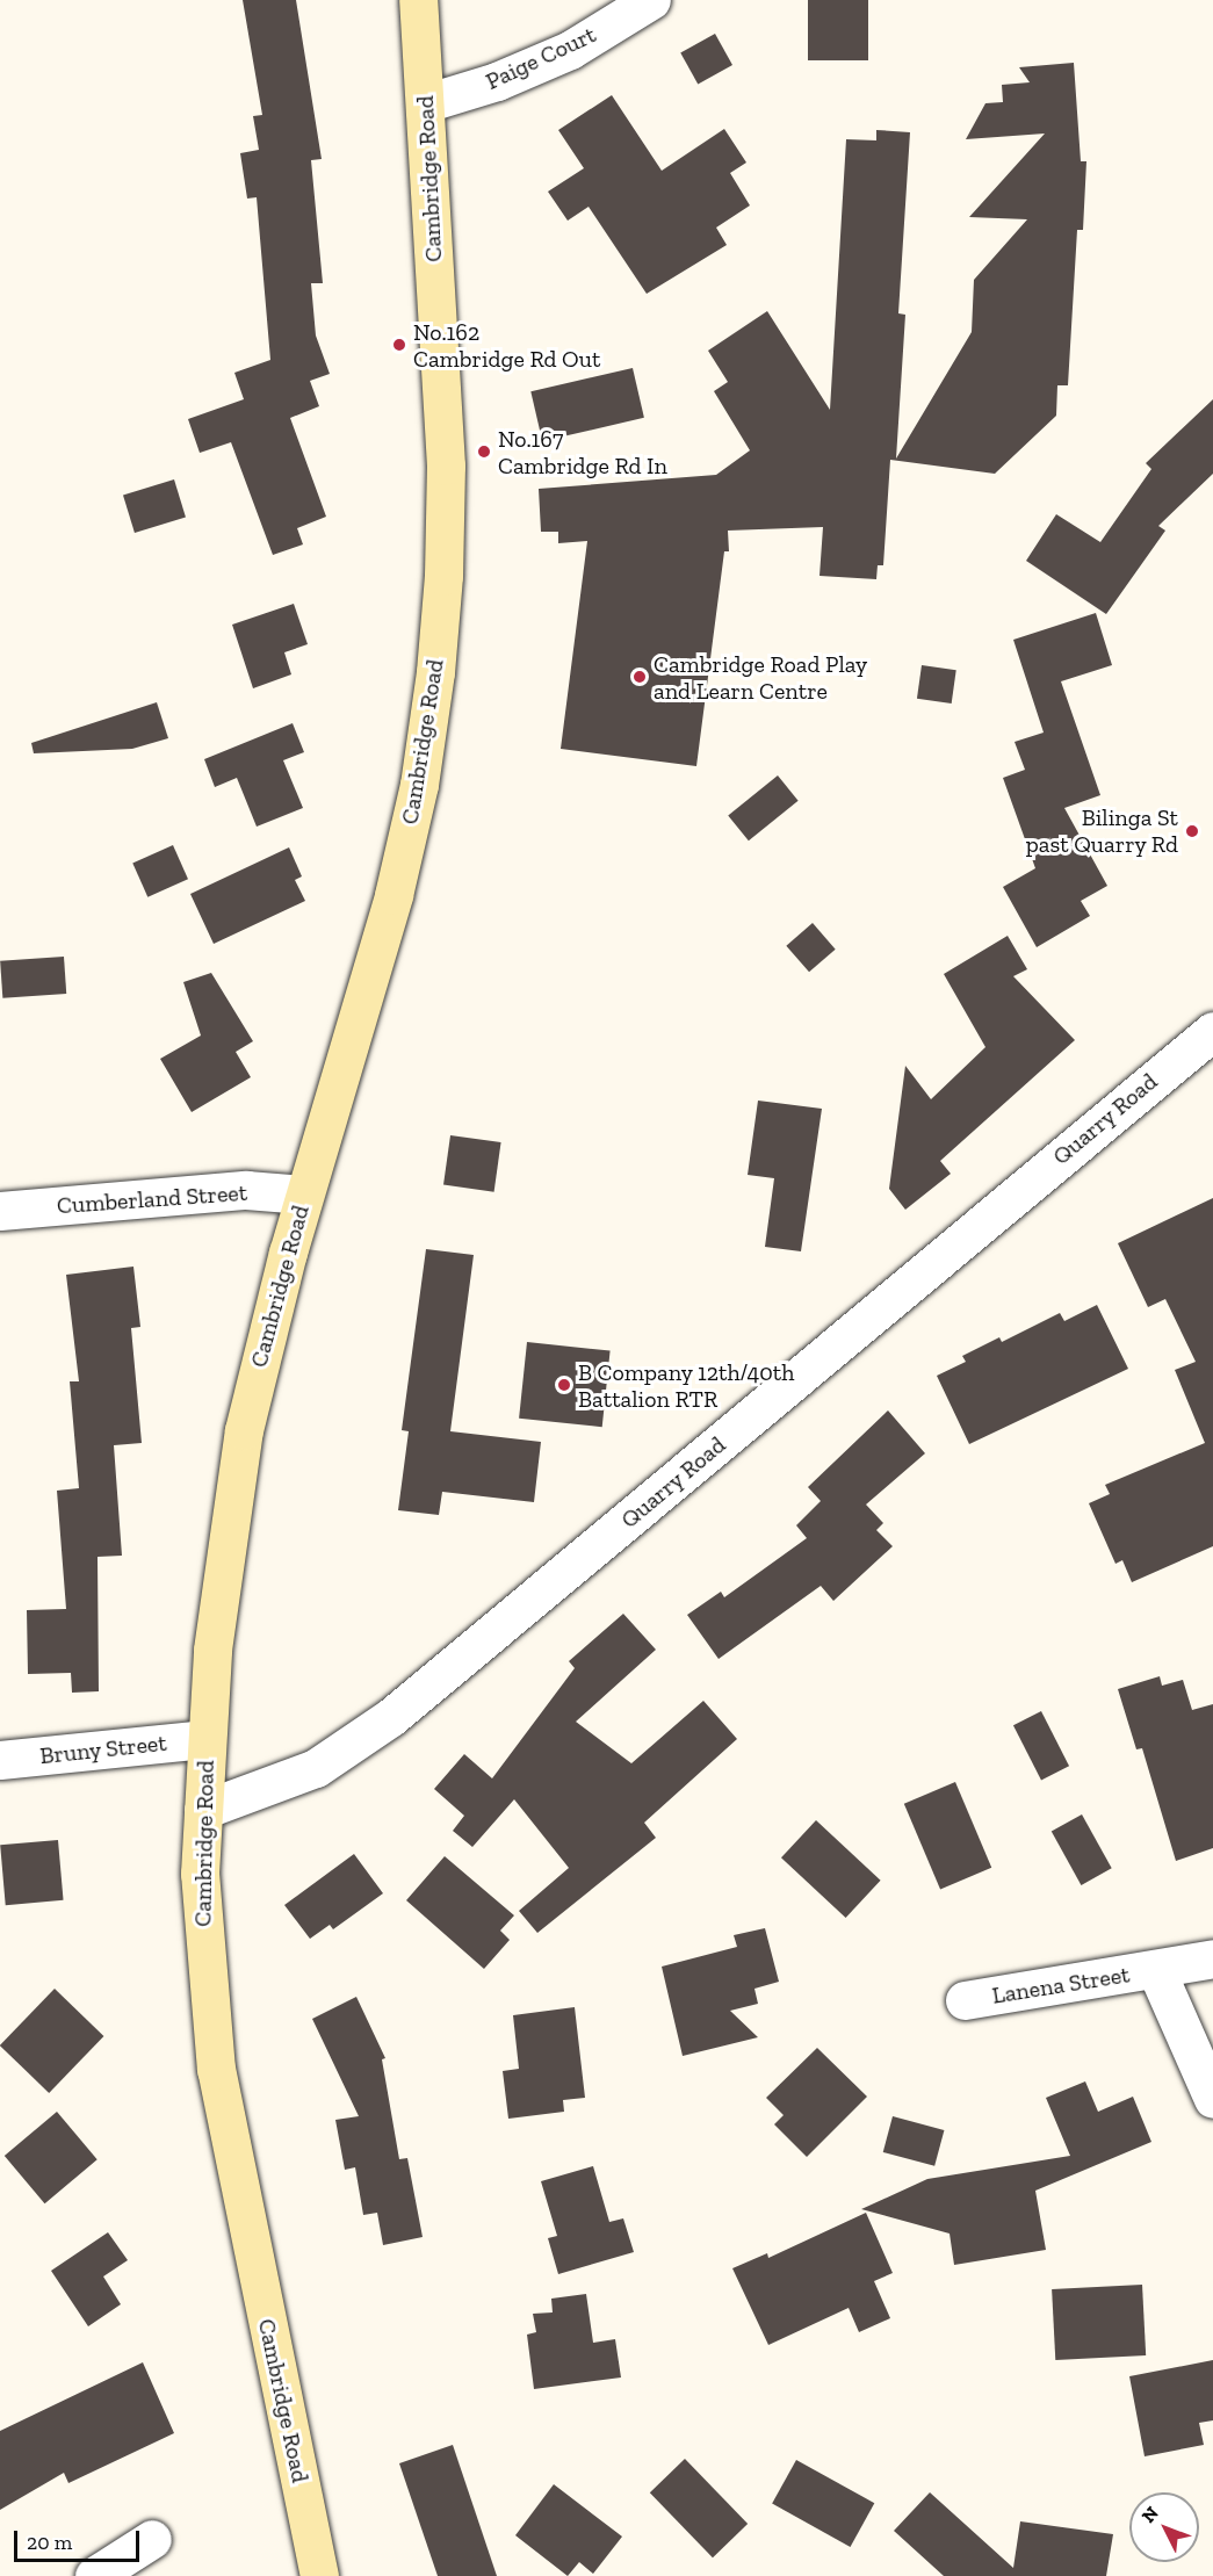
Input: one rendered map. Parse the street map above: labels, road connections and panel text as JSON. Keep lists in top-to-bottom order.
{
  "streets": {
    "main road": ["Cambridge Road"],
    "street": [
      "Paige Court",
      "Quarry Road",
      "Cumberland Street",
      "Bruny Street",
      "Lanena Street"
    ]
  },
  "crossings": [
    ["Paige Court", "Cambridge Road"],
    ["Cambridge Road", "Quarry Road"],
    ["Cambridge Road", "Cumberland Street"],
    ["Cambridge Road", "Bruny Street"]
  ],
  "places": [
    "No.162 Cambridge Rd Out",
    "No.167 Cambridge Rd In",
    "Cambridge Road Play and Learn Centre",
    "Bilinga St past Quarry Rd",
    "B Company 12th/40th Battalion RTR"
  ],
  "scale_bar": "20 m",
  "north": "top left"
}
